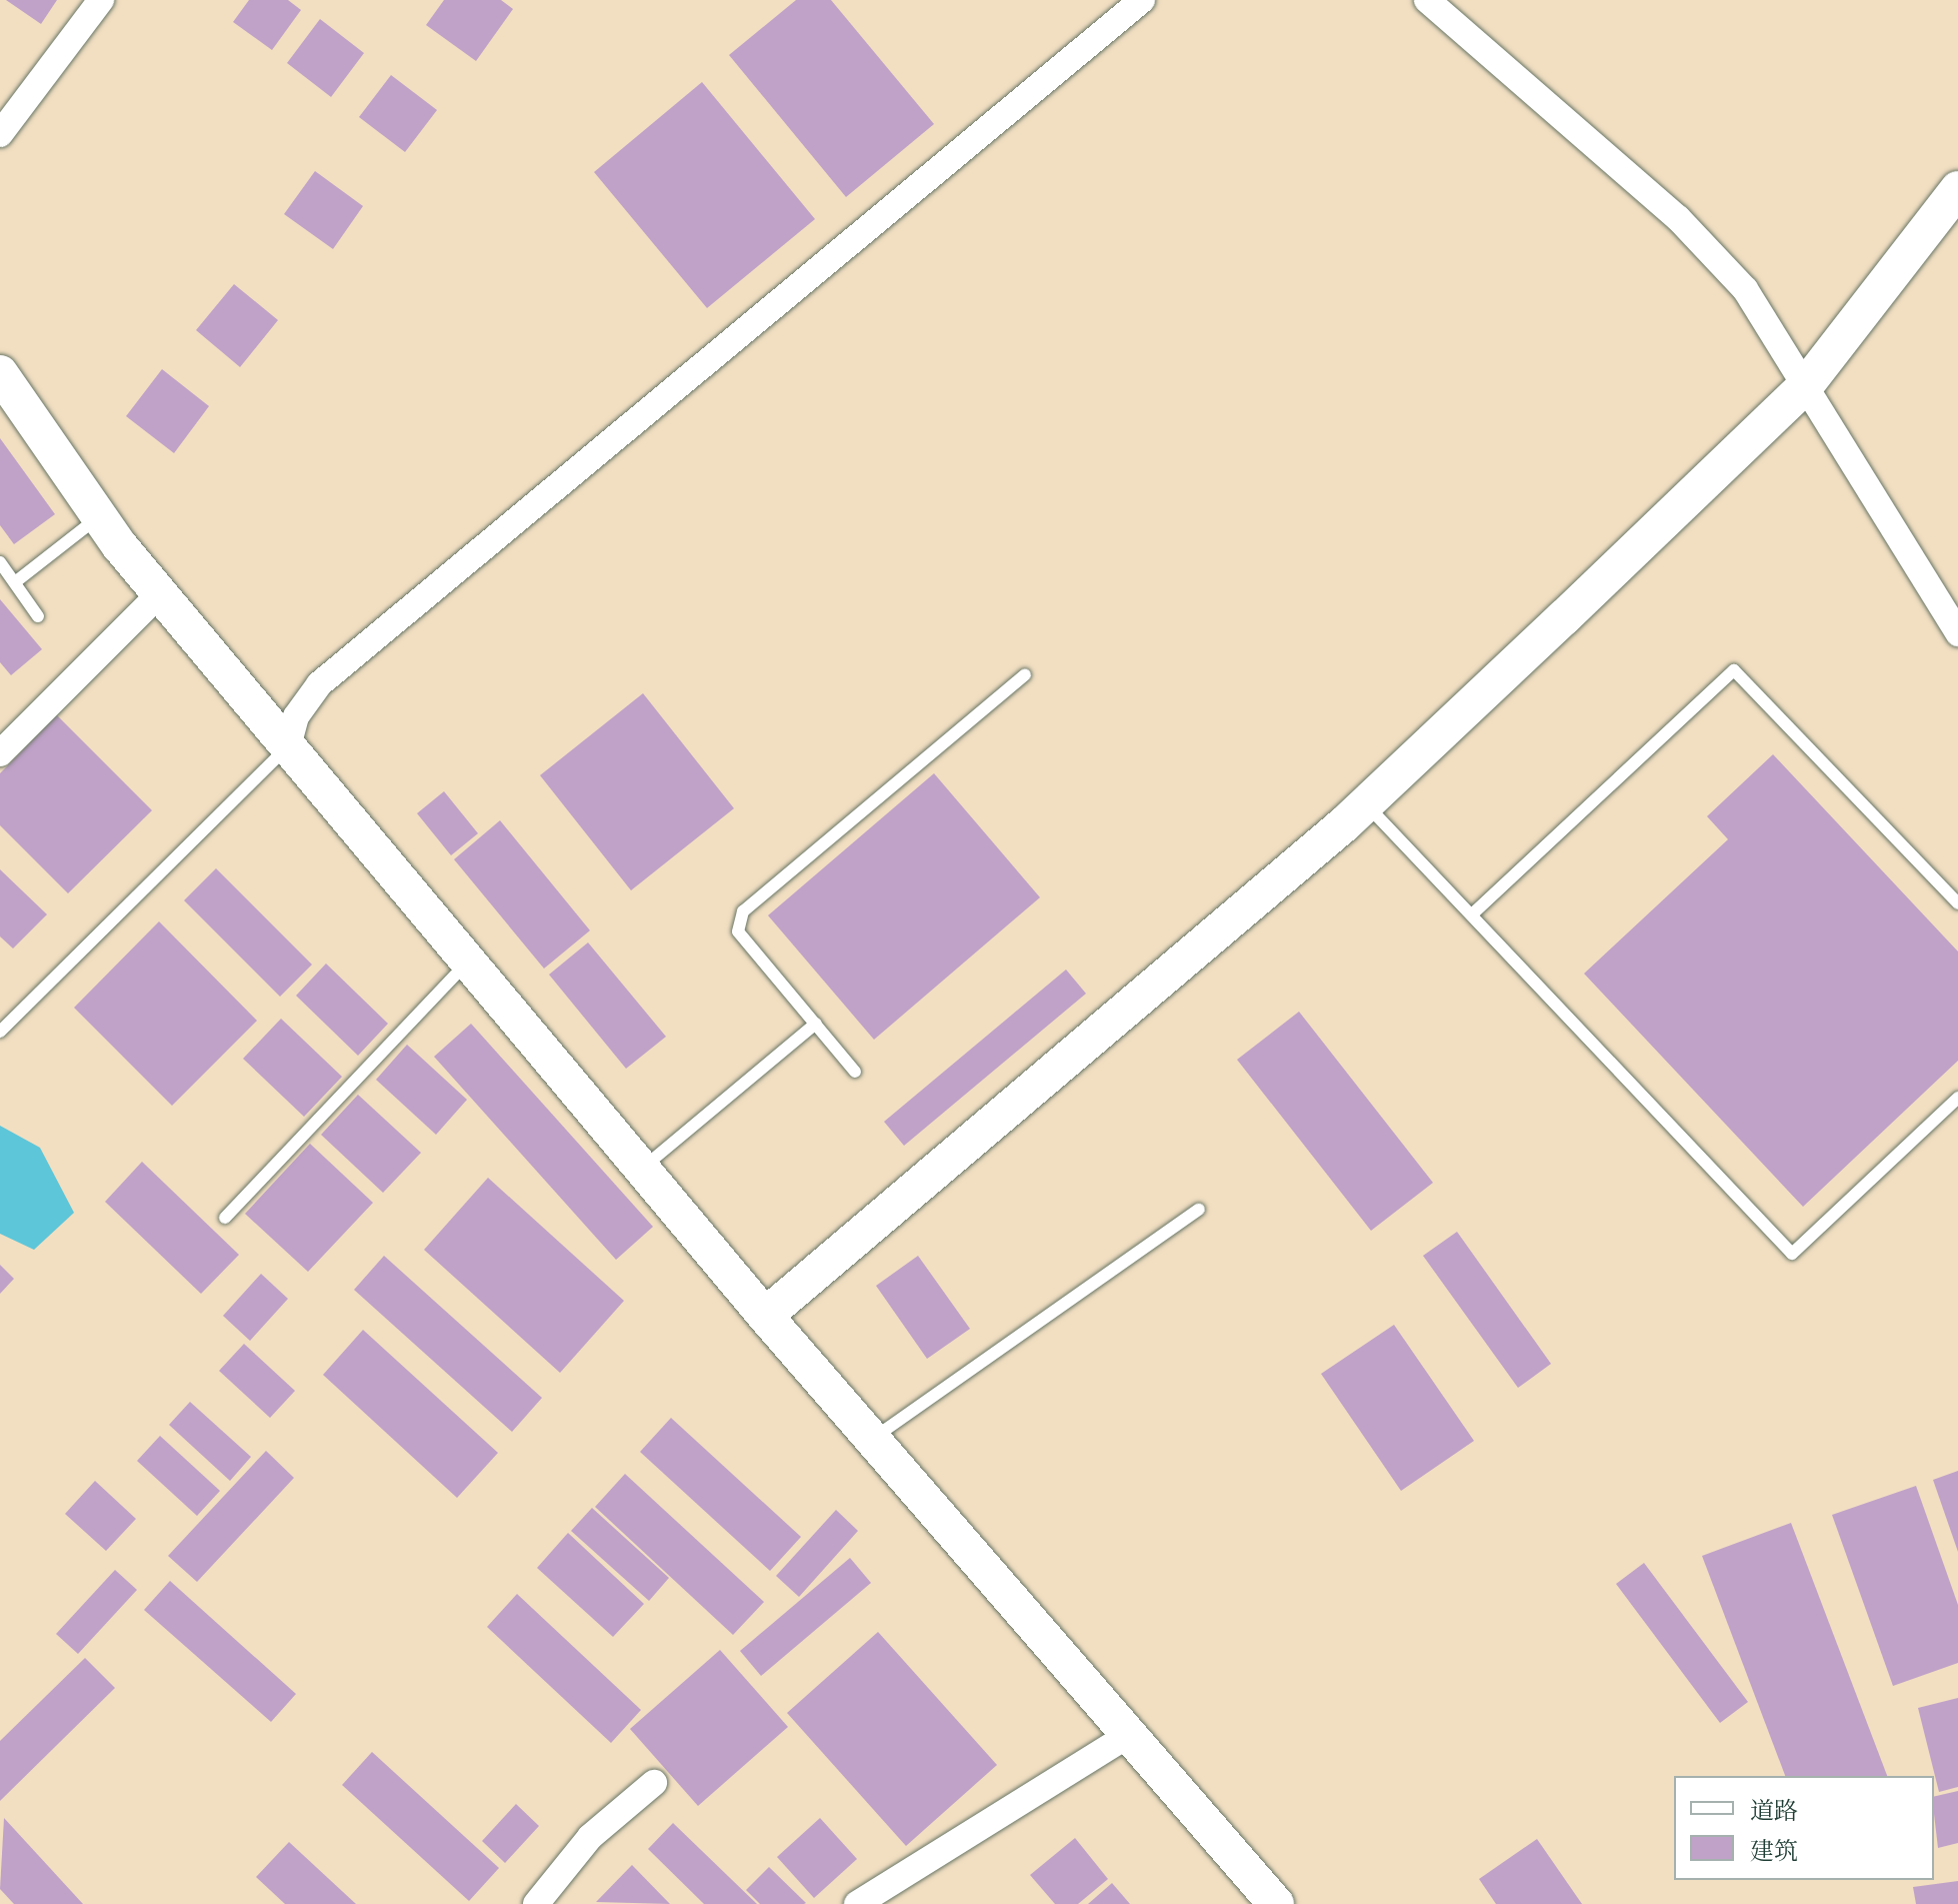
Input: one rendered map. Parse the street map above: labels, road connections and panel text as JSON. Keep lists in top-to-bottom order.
{
  "legend": ["道路", "建筑"]
}
